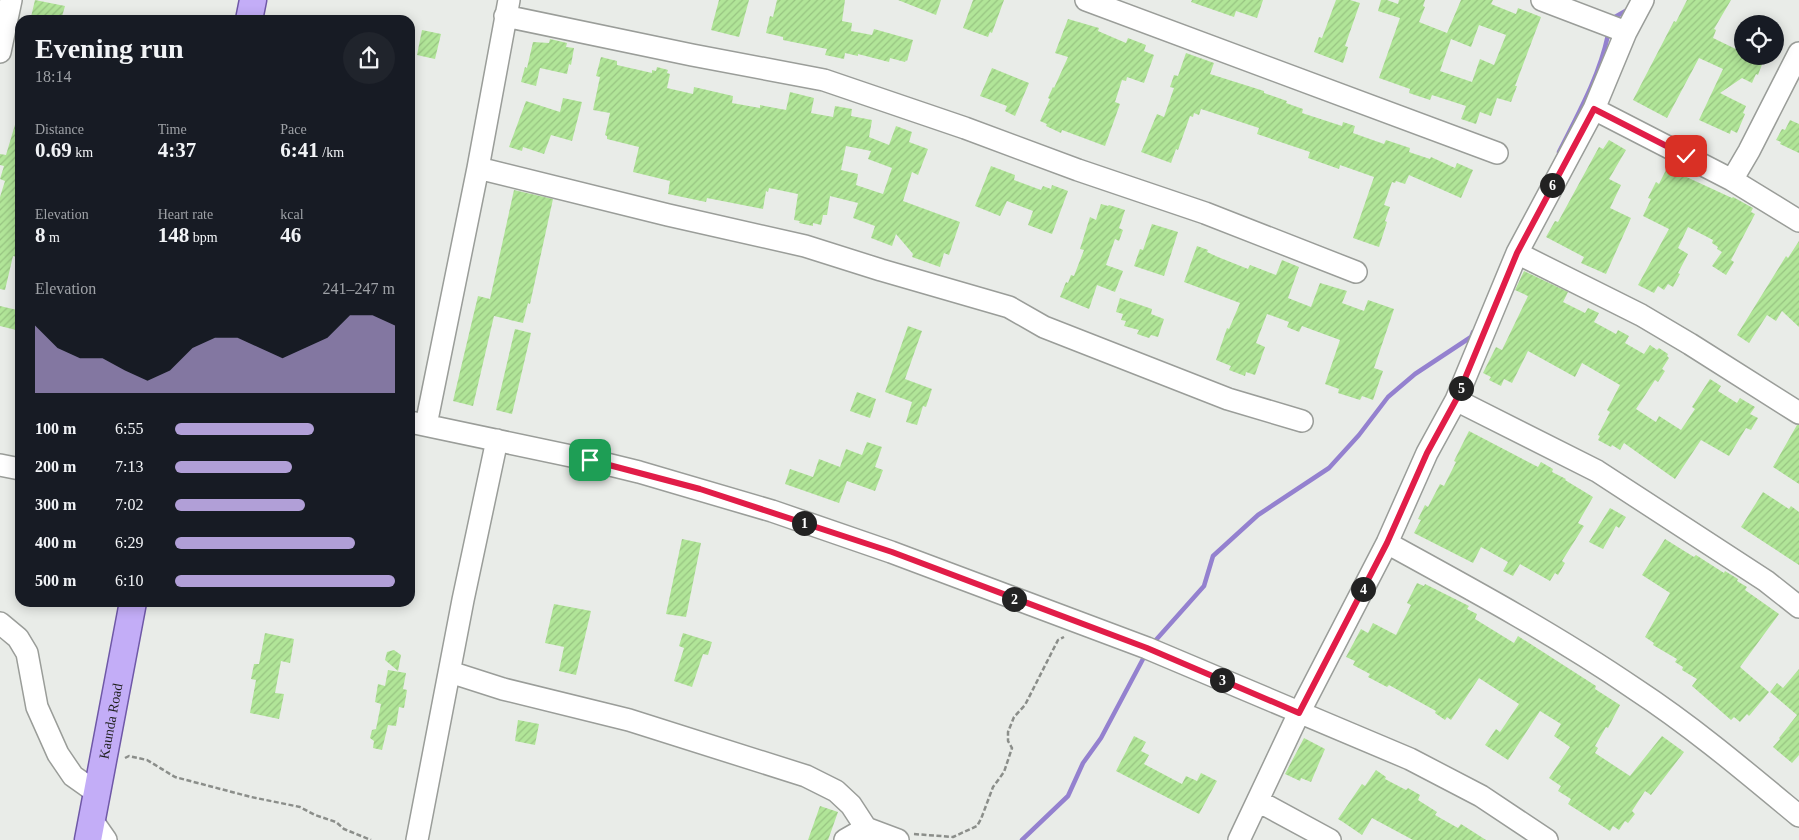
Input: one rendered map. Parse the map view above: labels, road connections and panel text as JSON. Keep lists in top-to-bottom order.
{
  "streets": {
    "main road": ["Kaunda Road"]
  },
  "page": {
    "heading": ["Evening run", "18:14"],
    "stats": [
      ["Distance", "0.69 km"],
      ["Time", "4:37"],
      ["Pace", "6:41 /km"],
      ["Elevation", "8 m"],
      ["Heart rate", "148 bpm"],
      ["kcal", "46"]
    ],
    "pins": [
      "6",
      "5",
      "1",
      "4",
      "2",
      "3"
    ],
    "chart": ["Elevation", "241–247 m"],
    "list": [
      {
        "name": "100 m",
        "note": "6:55"
      },
      {
        "name": "200 m",
        "note": "7:13"
      },
      {
        "name": "300 m",
        "note": "7:02"
      },
      {
        "name": "400 m",
        "note": "6:29"
      },
      {
        "name": "500 m",
        "note": "6:10"
      }
    ]
  }
}
